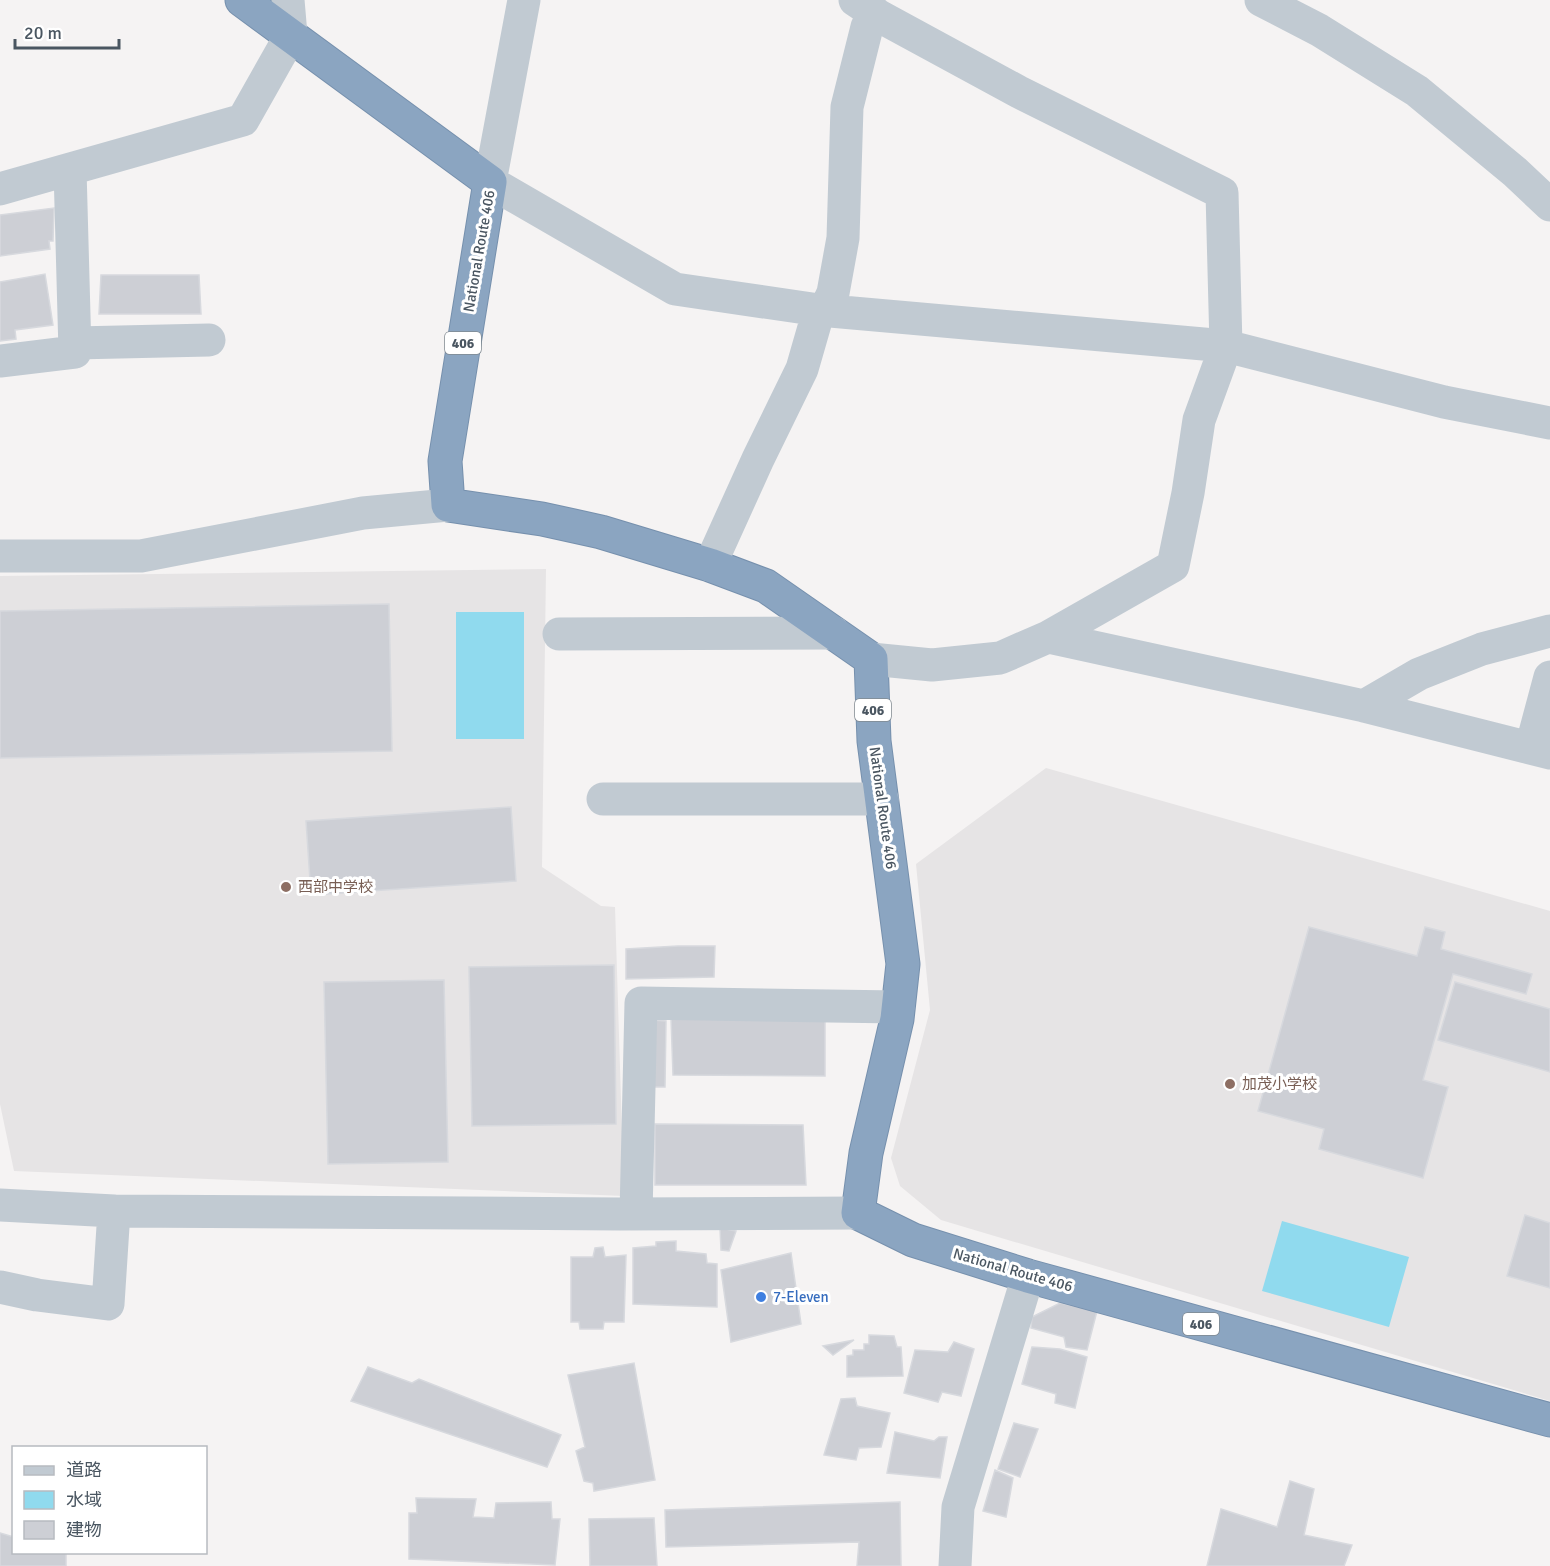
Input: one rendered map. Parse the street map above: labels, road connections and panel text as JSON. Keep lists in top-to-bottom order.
{
  "streets": {
    "highway": ["National Route 406", "406"]
  },
  "places": ["西部中学校", "加茂小学校", "7-Eleven"],
  "legend": ["道路", "水域", "建物"],
  "scale_bar": "20 m"
}
